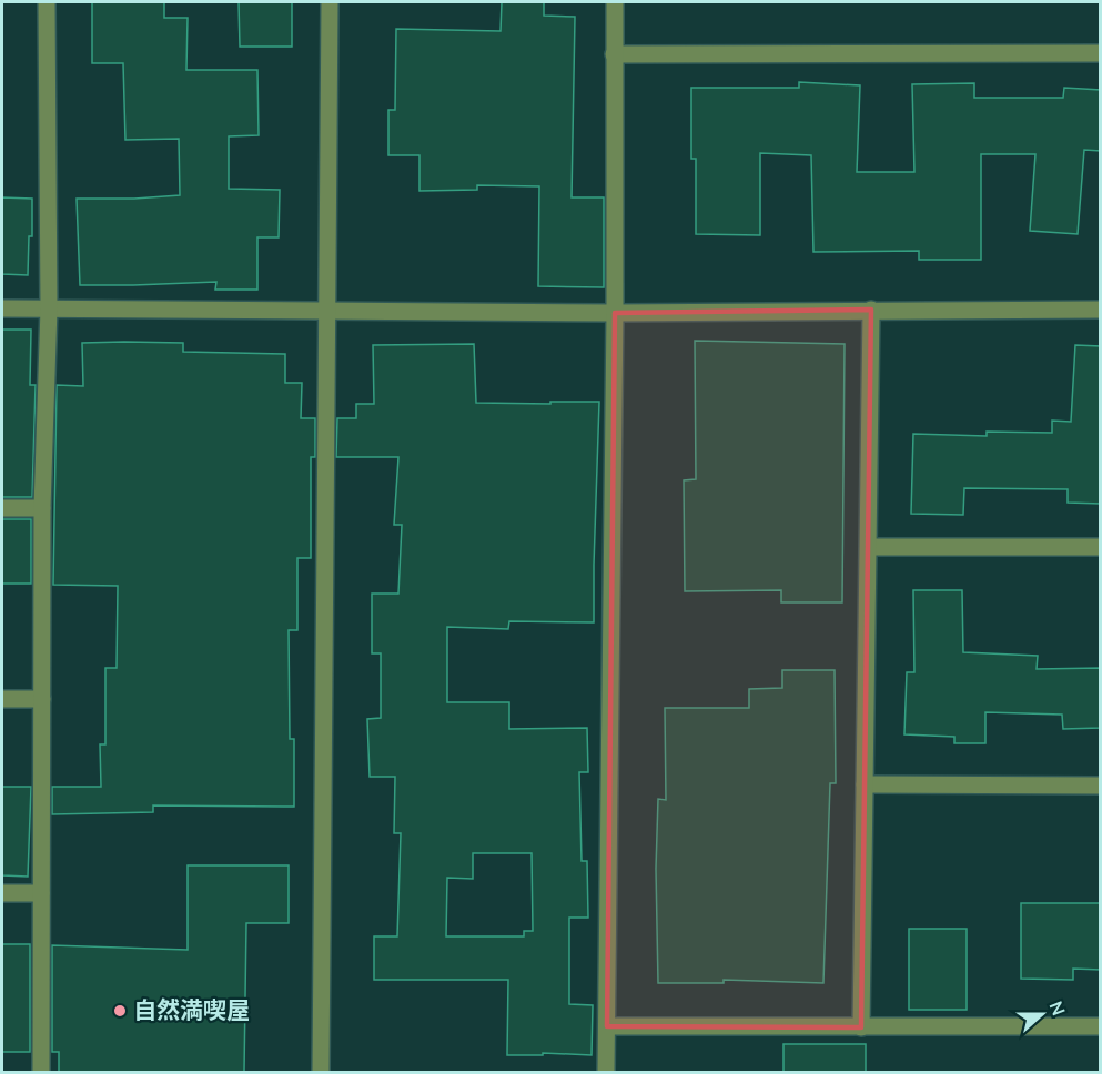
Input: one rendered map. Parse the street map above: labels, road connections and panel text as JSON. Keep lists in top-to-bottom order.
{
  "places": ["自然満喫屋"],
  "north": "right"
}
